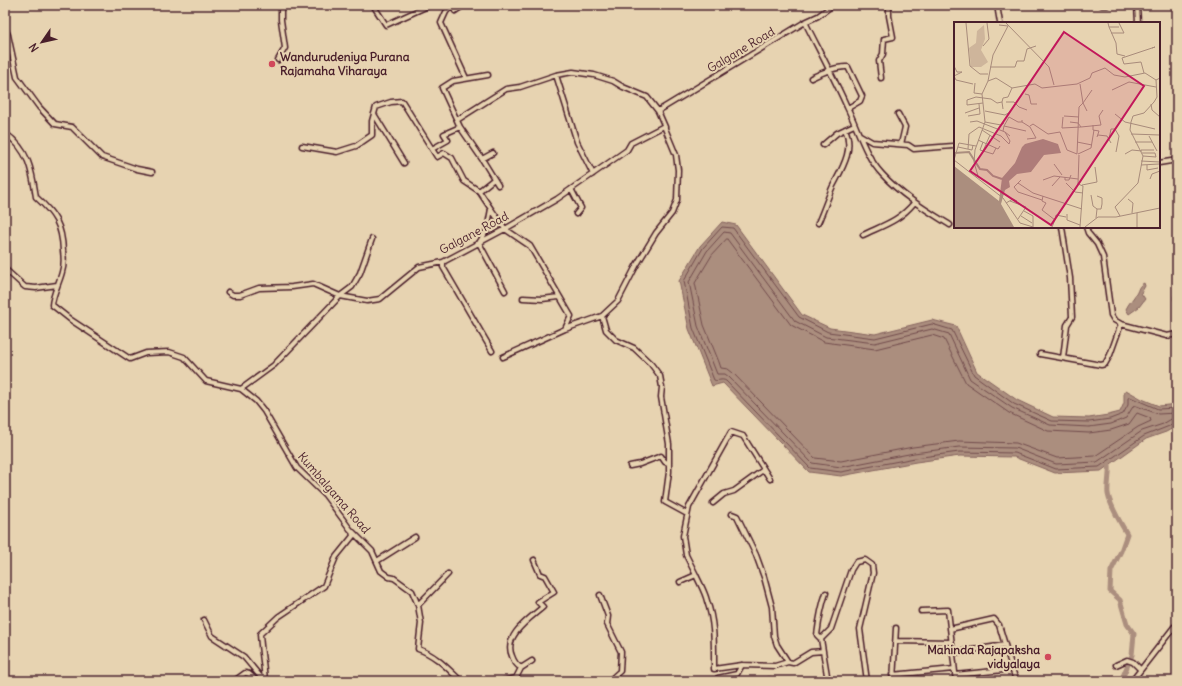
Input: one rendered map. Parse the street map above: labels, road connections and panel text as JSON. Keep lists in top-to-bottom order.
{
  "streets": {
    "street": ["Galgane Road", "Kumbalgama Road"]
  },
  "places": ["Wandurudeniya Purana Rajamaha Viharaya", "Mahinda Rajapaksha vidyalaya"],
  "north": "bottom left"
}
